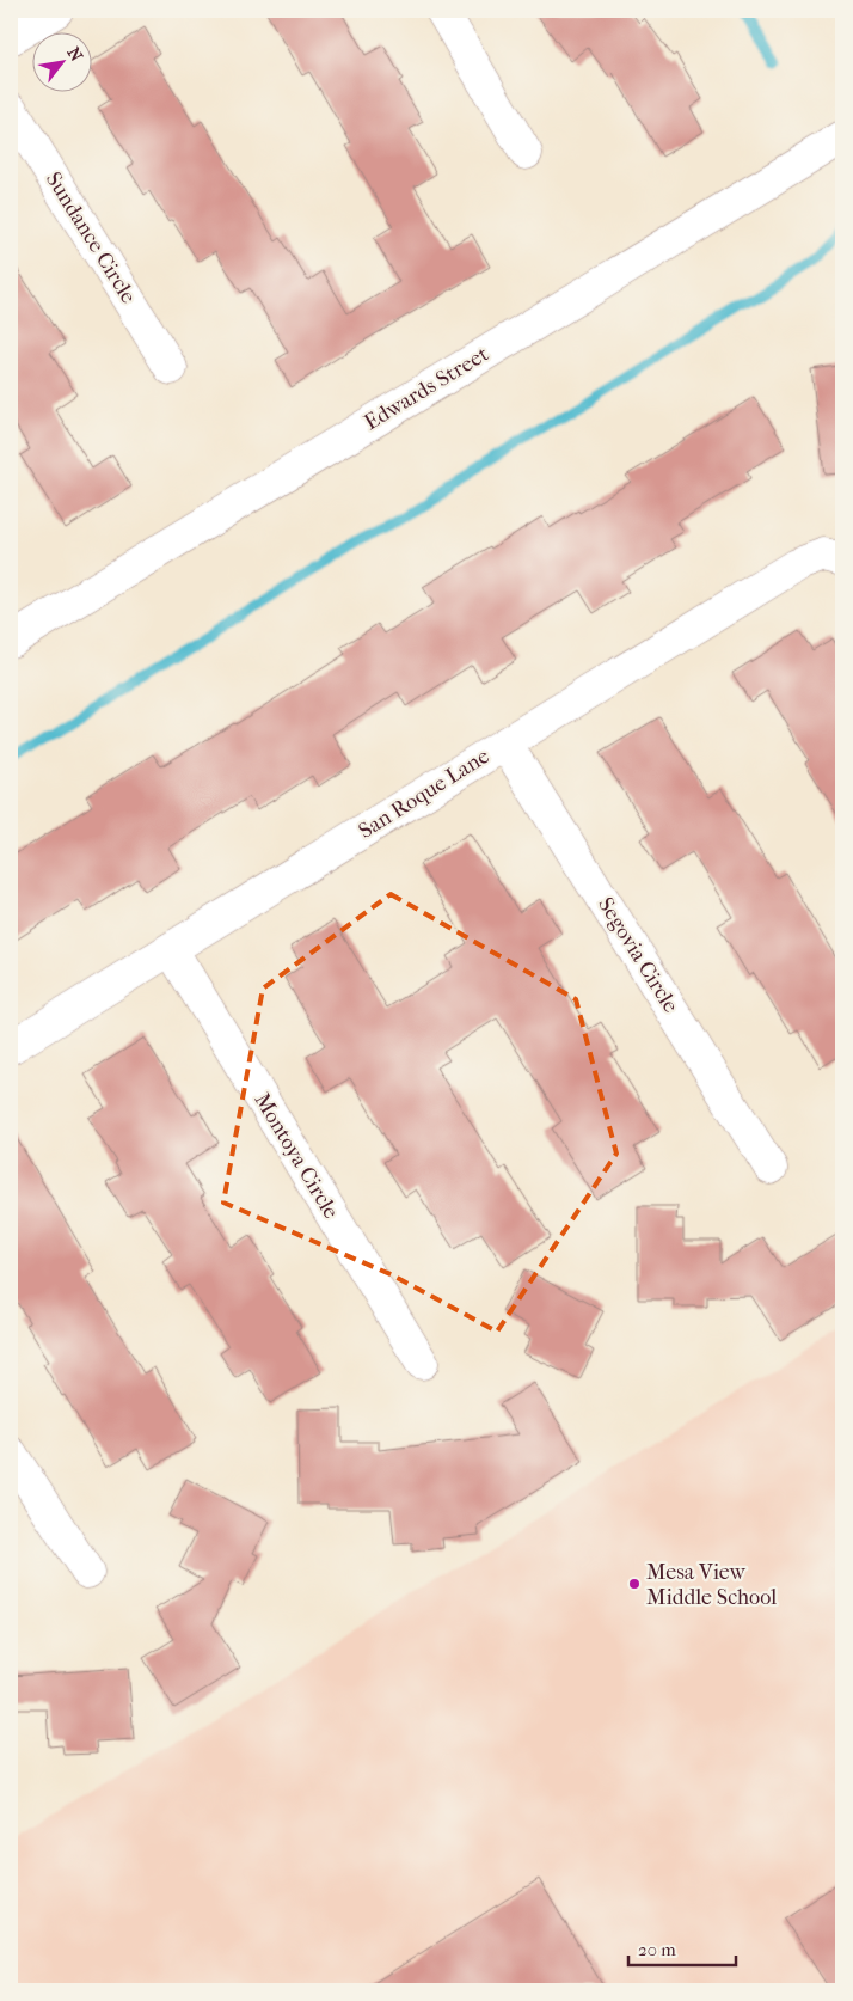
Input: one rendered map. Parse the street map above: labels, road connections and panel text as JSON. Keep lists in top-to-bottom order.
{
  "streets": {
    "street": [
      "Sundance Circle",
      "Edwards Street",
      "San Roque Lane",
      "Segovia Circle",
      "Montoya Circle"
    ]
  },
  "crossings": [
    ["San Roque Lane", "Segovia Circle"],
    ["San Roque Lane", "Montoya Circle"]
  ],
  "places": ["Mesa View Middle School"],
  "scale_bar": "20 m",
  "north": "top right"
}
